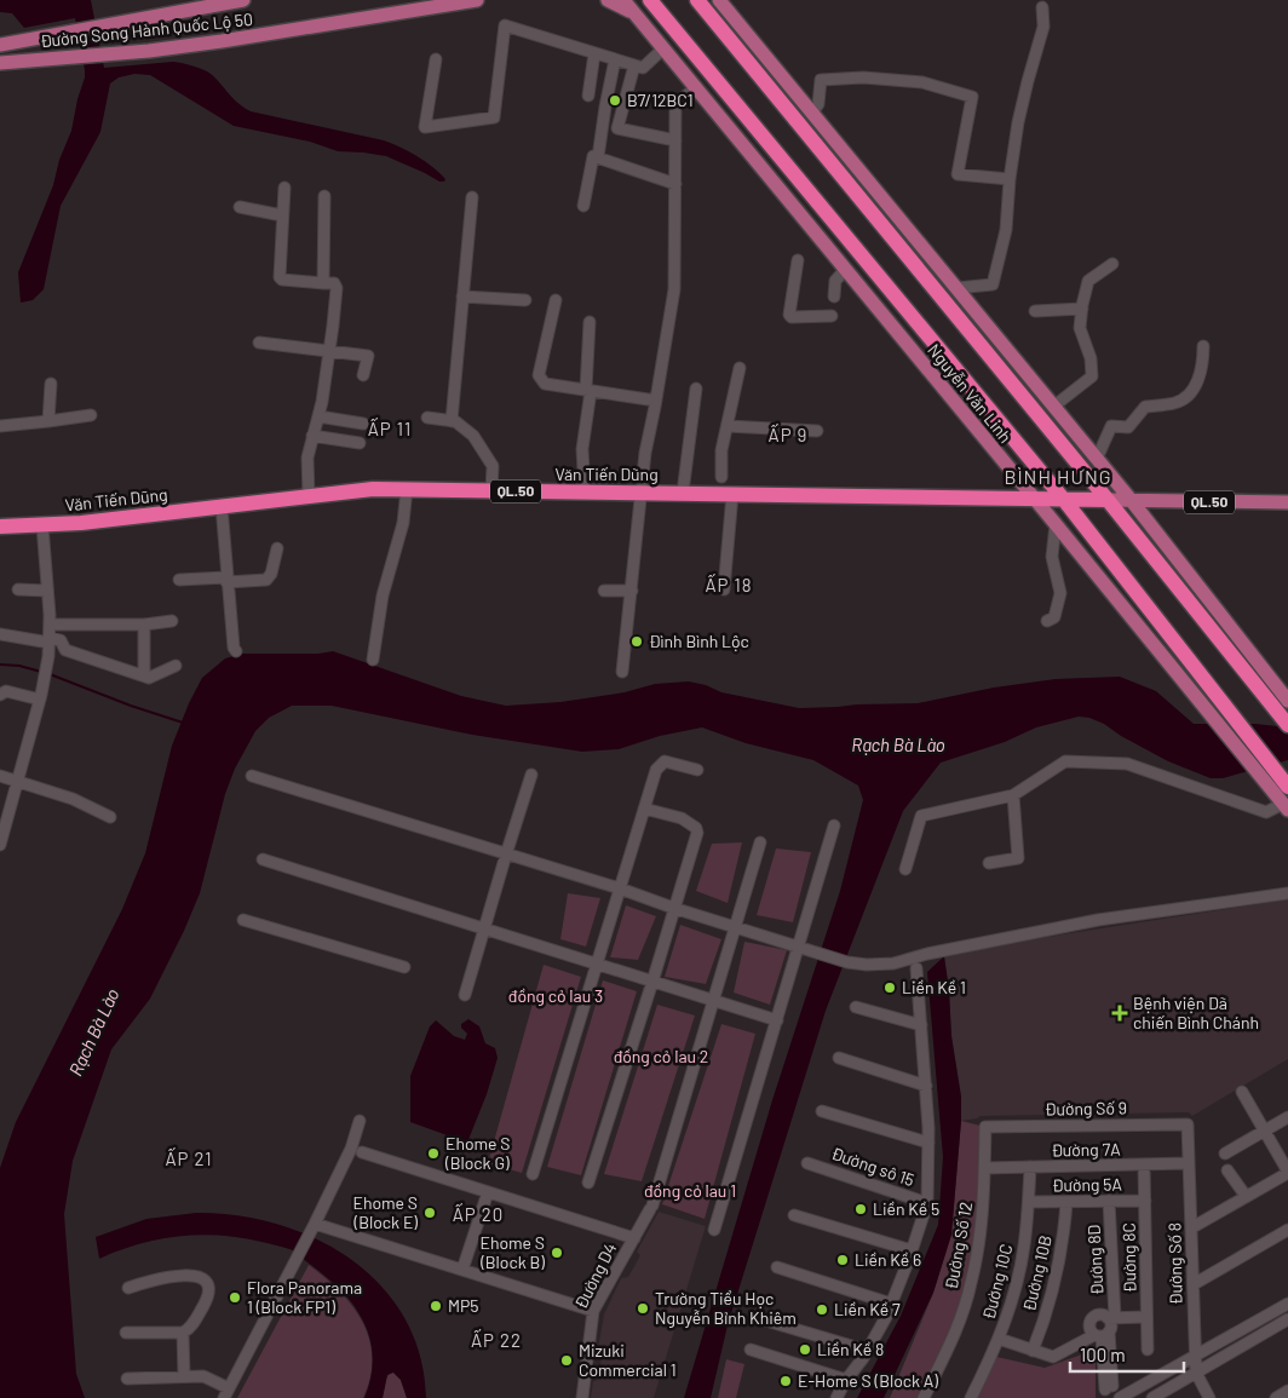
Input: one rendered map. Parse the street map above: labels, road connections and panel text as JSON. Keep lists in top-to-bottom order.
{
  "streets": {
    "highway": ["Nguyễn Văn Linh", "Văn Tiến Dũng", "QL.50"],
    "main road": ["Đường Song Hành Quốc Lộ 50"],
    "street": [
      "Đường Số 9",
      "Đường 7A",
      "Đường sô 15",
      "Đường 5A",
      "Đường Số 12",
      "Đường 8C",
      "Đường 8D",
      "Đường Số 8",
      "Đường 10B",
      "Đường D4",
      "Đường 10C"
    ]
  },
  "crossings": [
    ["Nguyễn Văn Linh", "Văn Tiến Dũng"],
    ["Nguyễn Văn Linh", "QL.50"],
    ["Văn Tiến Dũng", "QL.50"],
    ["Đường Số 9", "Đường Số 12"],
    ["Đường Số 9", "Đường Số 8"],
    ["Đường 7A", "Đường Số 12"],
    ["Đường 7A", "Đường 8C"],
    ["Đường 7A", "Đường Số 8"],
    ["Đường 7A", "Đường 10C"],
    ["Đường 5A", "Đường 8C"],
    ["Đường 5A", "Đường 8D"],
    ["Đường 5A", "Đường 10B"],
    ["Đường 5A", "Đường 10C"]
  ],
  "districts": [
    "ẤP 11",
    "ẤP 9",
    "BÌNH HƯNG",
    "ẤP 18",
    "ẤP 21",
    "ẤP 20",
    "ẤP 22"
  ],
  "water": ["Rạch Bà Lào"],
  "parks": ["đồng cỏ lau 3", "đồng cỏ lau 2", "đồng cỏ lau 1"],
  "places": {
    "other": [
      "B7/12BC1",
      "Đình Bình Lộc",
      "Liền Kề 1",
      "Ehome S (Block G)",
      "Liền Kề 5",
      "Ehome S (Block E)",
      "Ehome S (Block B)",
      "Liền Kề 6",
      "Flora Panorama 1 (Block FP1)",
      "MP5",
      "Trường Tiểu Học Nguyễn Bỉnh Khiêm",
      "Liền Kề 7",
      "Liền Kề 8",
      "Mizuki Commercial 1",
      "E-Home S (Block A)"
    ],
    "health": ["Bệnh viện Dã chiến Bình Chánh"]
  },
  "scale_bar": "100 m"
}
